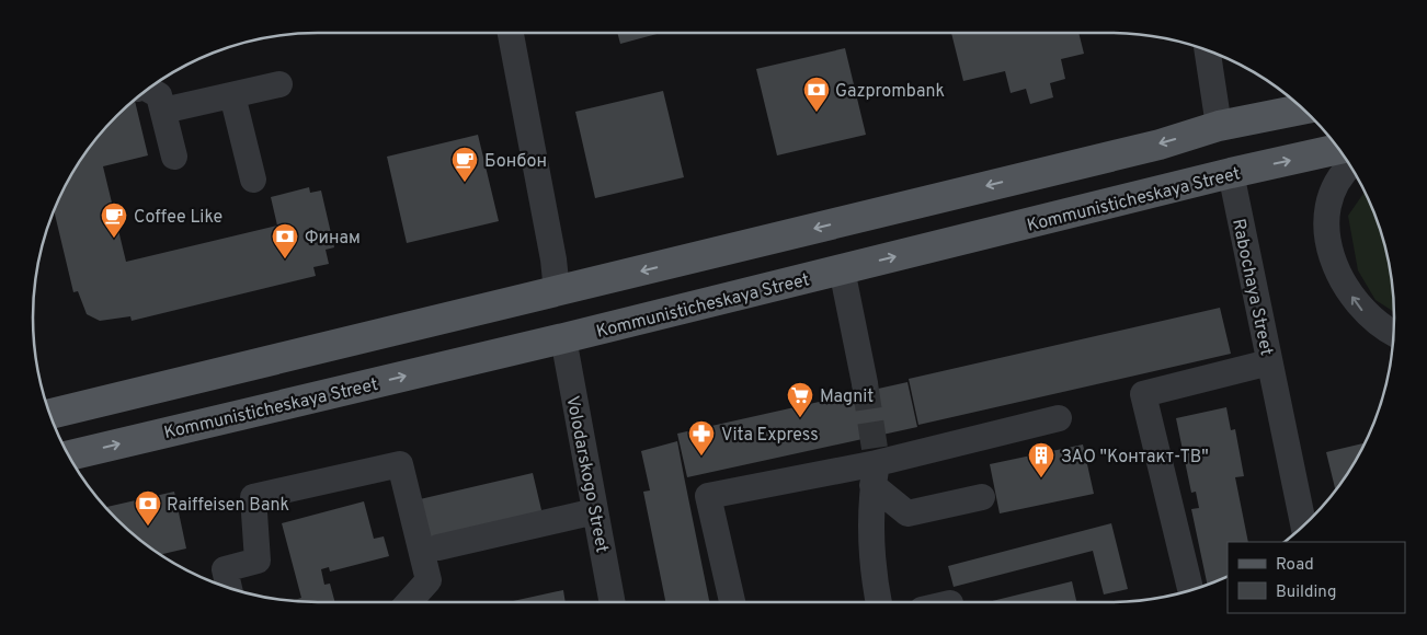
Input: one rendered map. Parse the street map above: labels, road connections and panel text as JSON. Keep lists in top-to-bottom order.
{
  "streets": {
    "main road": ["Kommunisticheskaya Street", "Rabochaya Street"],
    "street": ["Volodarskogo Street"]
  },
  "crossings": [
    ["Kommunisticheskaya Street", "Rabochaya Street"],
    ["Kommunisticheskaya Street", "Volodarskogo Street"]
  ],
  "places": {
    "bank": ["Gazprombank", "Финам", "Raiffeisen Bank"],
    "cafe": ["Бонбон", "Coffee Like"],
    "supermarket": ["Magnit"],
    "pharmacy": ["Vita Express"],
    "building": ["ЗАО \"Контакт-ТВ\""]
  },
  "legend": ["Road", "Building"]
}
